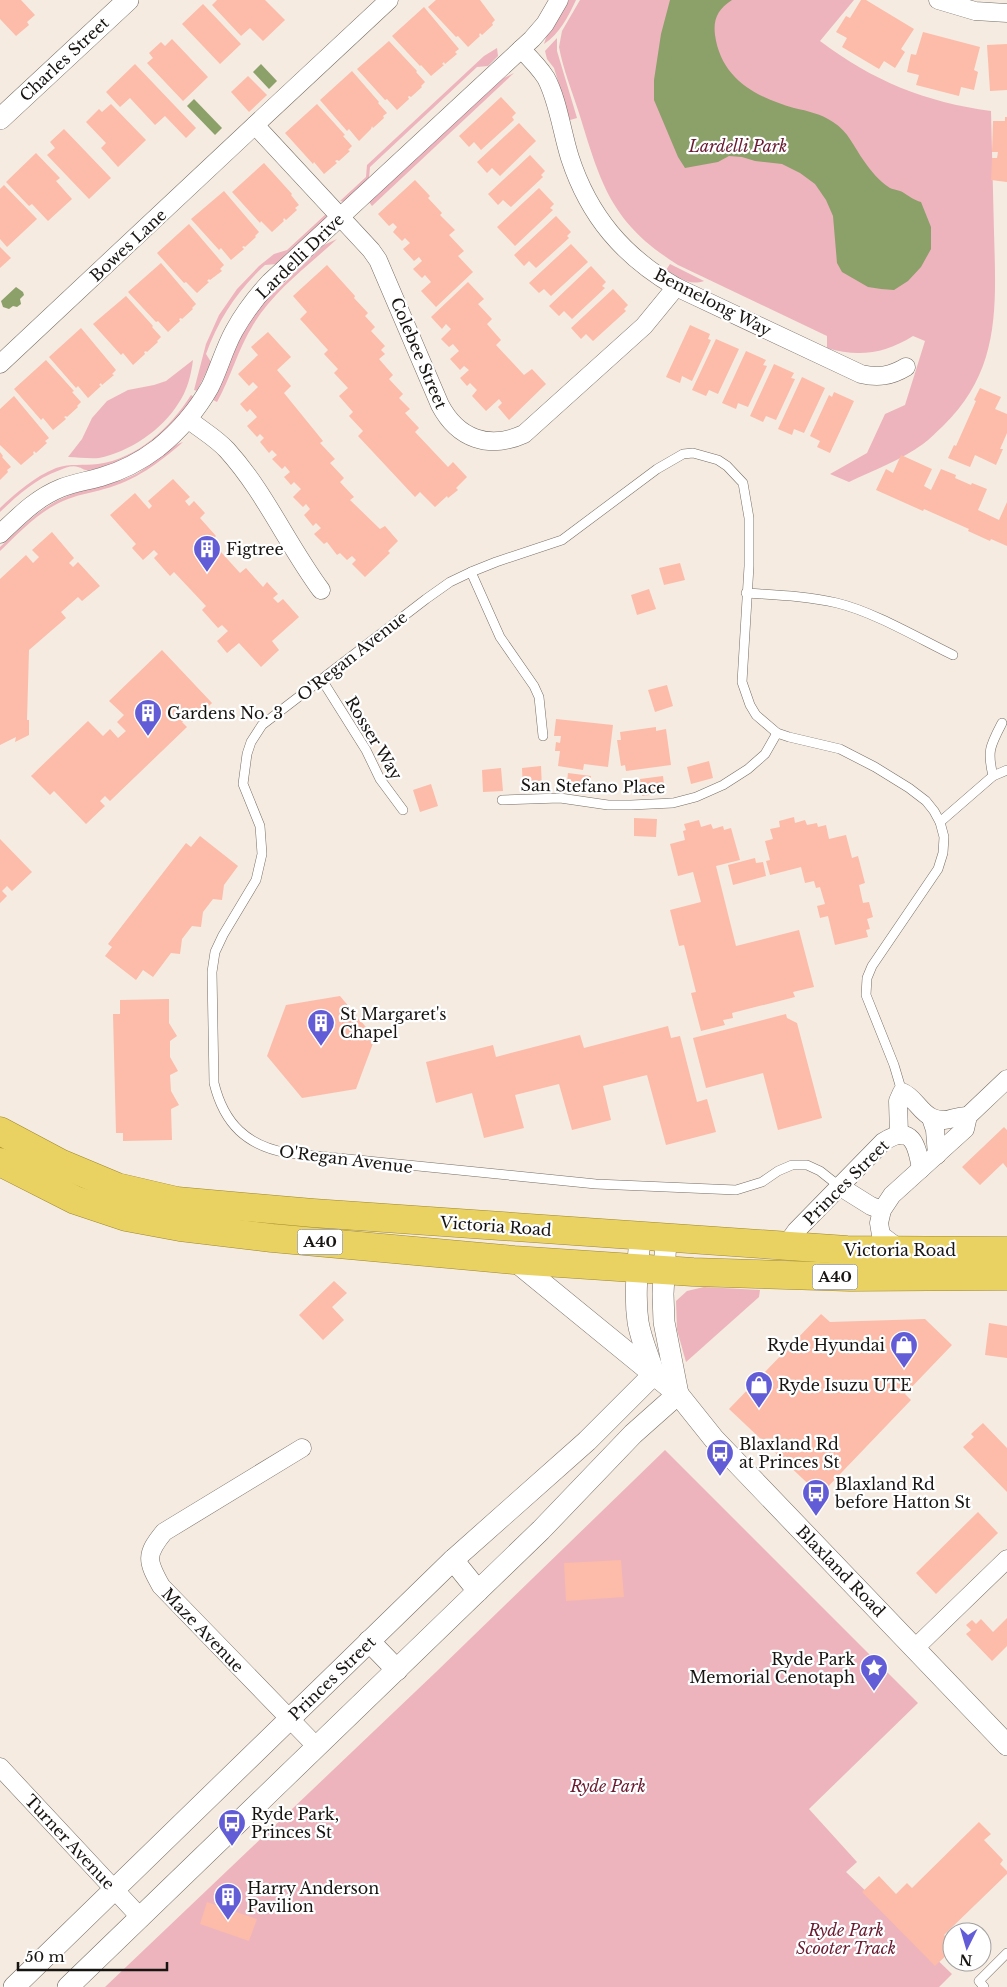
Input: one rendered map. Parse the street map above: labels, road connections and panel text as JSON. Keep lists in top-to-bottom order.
{
  "streets": {
    "highway": ["Victoria Road", "A40"],
    "street": [
      "Charles Street",
      "Bowes Lane",
      "Lardelli Drive",
      "Bennelong Way",
      "Colebee Street",
      "O'Regan Avenue",
      "Princes Street",
      "Blaxland Road",
      "Maze Avenue",
      "Turner Avenue"
    ],
    "lane": ["Rosser Way", "San Stefano Place"]
  },
  "crossings": [
    ["Lardelli Drive", "Bennelong Way"],
    ["Lardelli Drive", "Colebee Street"],
    ["Bennelong Way", "Colebee Street"],
    ["O'Regan Avenue", "Rosser Way"],
    ["O'Regan Avenue", "San Stefano Place"],
    ["O'Regan Avenue", "Princes Street"],
    ["Princes Street", "Victoria Road"],
    ["Princes Street", "Blaxland Road"],
    ["Princes Street", "Maze Avenue"],
    ["Princes Street", "Turner Avenue"],
    ["Victoria Road", "Blaxland Road"]
  ],
  "parks": ["Lardelli Park", "Ryde Park", "Ryde Park Scooter Track"],
  "places": {
    "building": [
      "Figtree",
      "Gardens No. 3",
      "St Margaret's Chapel",
      "Harry Anderson Pavilion"
    ],
    "shop": ["Ryde Hyundai", "Ryde Isuzu UTE"],
    "bus stop": ["Blaxland Rd at Princes St", "Blaxland Rd before Hatton St", "Ryde Park, Princes St"],
    "place": ["Ryde Park Memorial Cenotaph"]
  },
  "scale_bar": "50 m",
  "north": "bottom"
}
